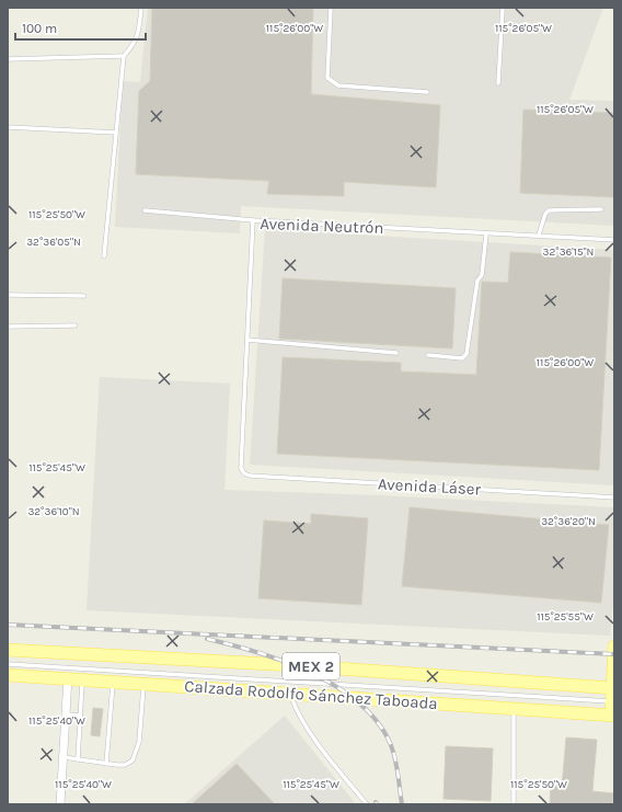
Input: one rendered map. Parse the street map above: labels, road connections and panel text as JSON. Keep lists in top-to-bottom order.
{
  "streets": {
    "main road": ["MEX 2", "Calzada Rodolfo Sánchez Taboada"],
    "lane": ["Avenida Neutrón", "Avenida Láser"]
  },
  "crossings": [
    ["Avenida Neutrón", "Avenida Láser"],
    ["MEX 2", "Calzada Rodolfo Sánchez Taboada"]
  ],
  "scale_bar": "100 m",
  "coordinates": [
    "115°26'00\"W",
    "115°26'05\"W",
    "115°25'50\"W",
    "32°36'05\"N",
    "32°36'15\"N",
    "115°25'45\"W",
    "32°36'10\"N",
    "32°36'20\"N",
    "115°25'55\"W",
    "115°25'40\"W"
  ]
}
